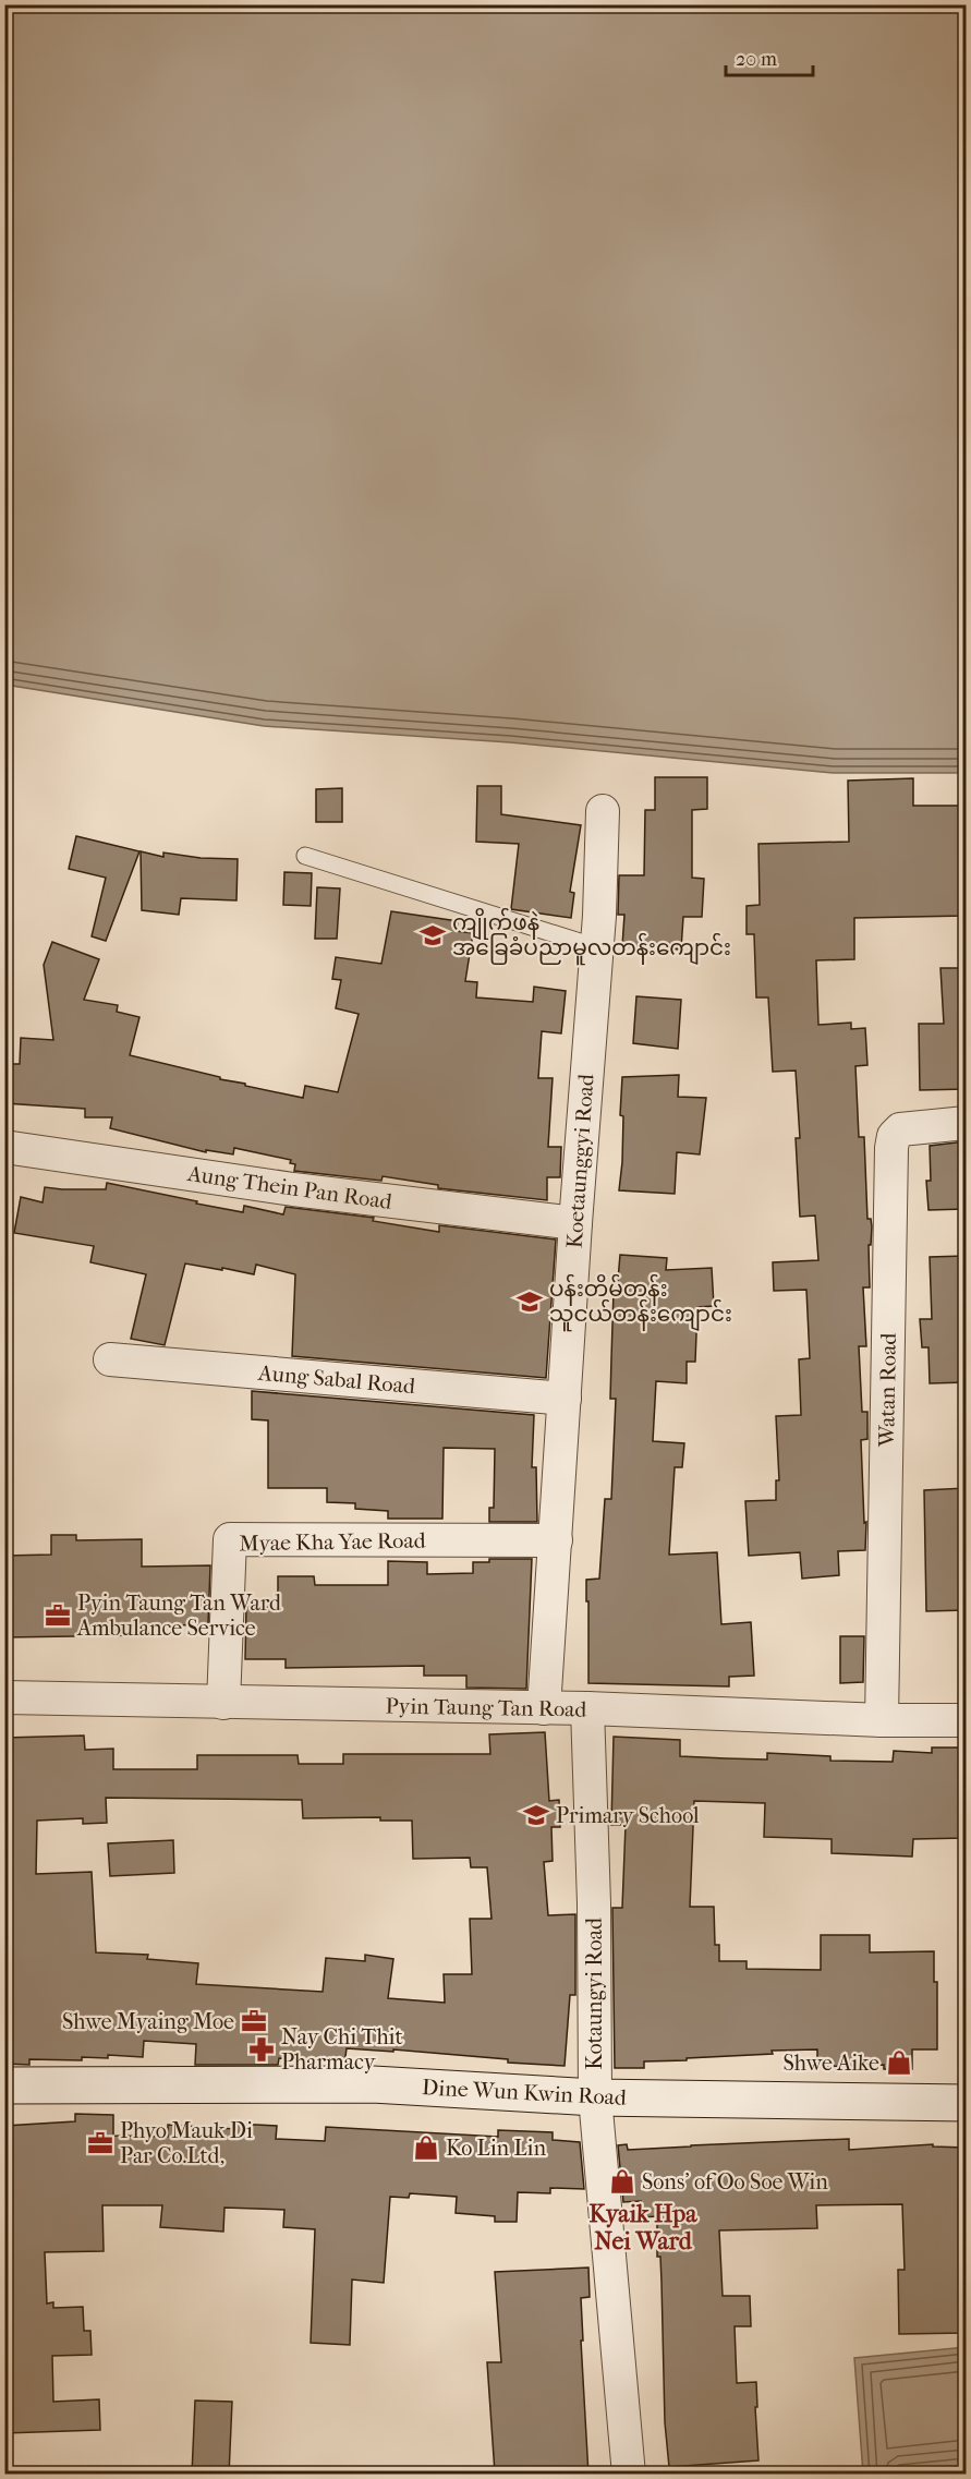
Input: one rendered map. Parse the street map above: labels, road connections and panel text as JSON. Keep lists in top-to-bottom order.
{
  "streets": {
    "street": [
      "Koetaunggyi Road",
      "Aung Thein Pan Road",
      "Aung Sabal Road",
      "Watan Road",
      "Myae Kha Yae Road",
      "Pyin Taung Tan Road",
      "Kotaungyi Road",
      "Dine Wun Kwin Road"
    ]
  },
  "crossings": [
    ["Koetaunggyi Road", "Aung Thein Pan Road"],
    ["Koetaunggyi Road", "Aung Sabal Road"],
    ["Koetaunggyi Road", "Myae Kha Yae Road"],
    ["Koetaunggyi Road", "Pyin Taung Tan Road"],
    ["Watan Road", "Pyin Taung Tan Road"],
    ["Myae Kha Yae Road", "Pyin Taung Tan Road"],
    ["Pyin Taung Tan Road", "Kotaungyi Road"],
    ["Kotaungyi Road", "Dine Wun Kwin Road"]
  ],
  "districts": ["Kyaik Hpa Nei Ward"],
  "places": {
    "school or university": ["ကျိုက်ဖနဲ အခြေခံပညာမူလတန်းကျောင်း", "ပန်းတိမ်တန်း သူငယ်တန်းကျောင်း", "Primary School"],
    "office": ["Pyin Taung Tan Ward Ambulance Service", "Shwe Myaing Moe", "Phyo Mauk Di Par Co.Ltd,"],
    "pharmacy": ["Nay Chi Thit Pharmacy"],
    "shop": ["Shwe Aike", "Ko Lin Lin", "Sons' of Oo Soe Win"]
  },
  "scale_bar": "20 m"
}
